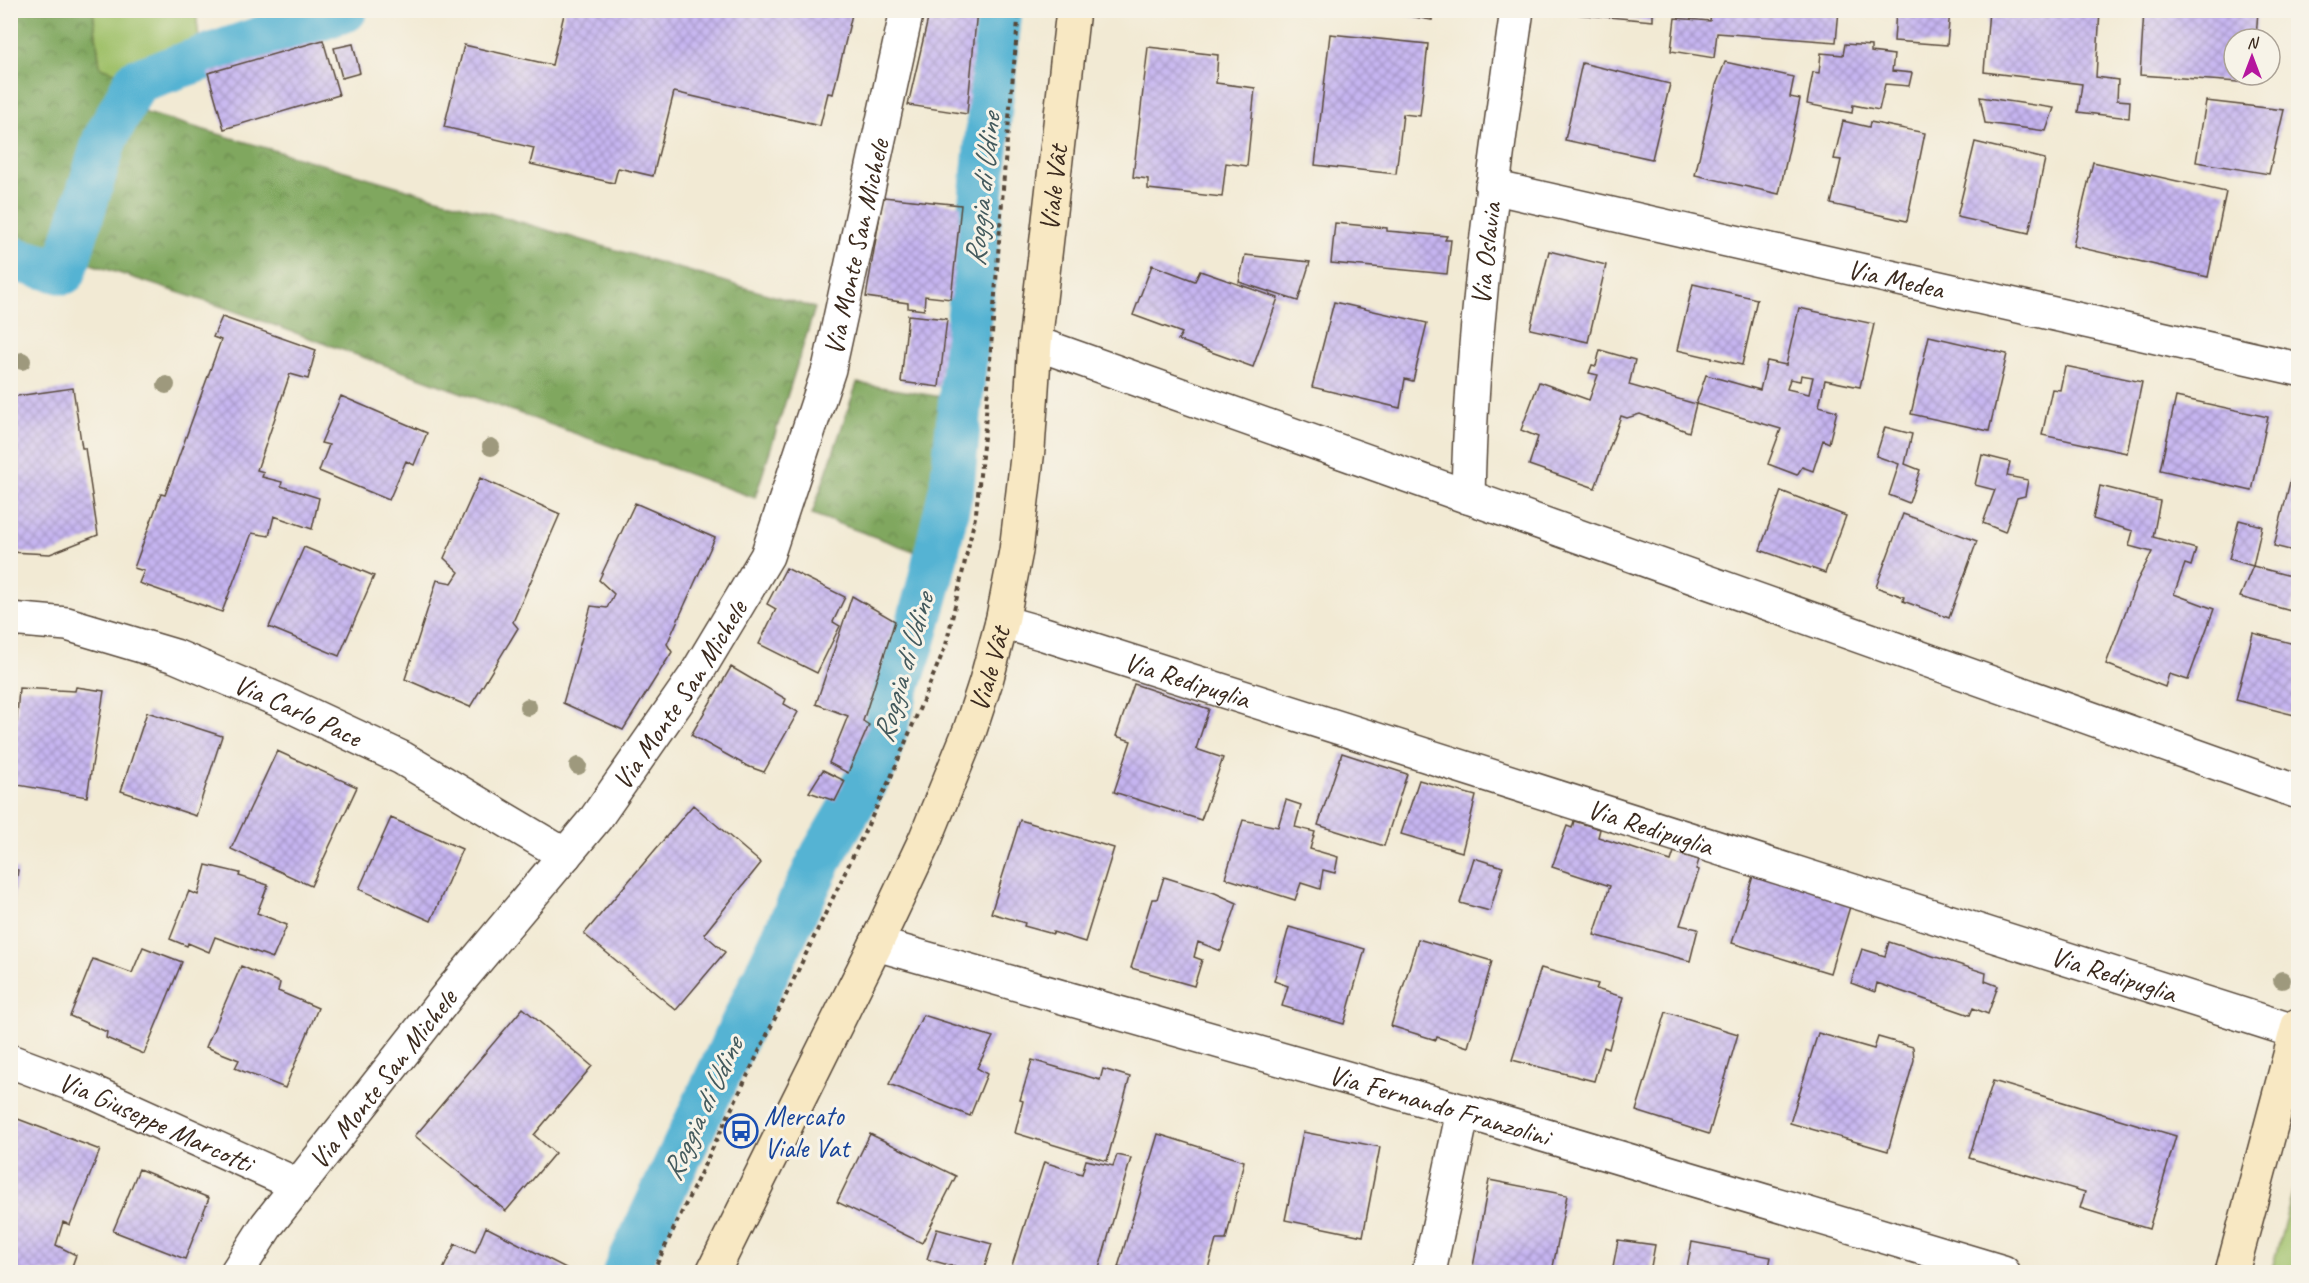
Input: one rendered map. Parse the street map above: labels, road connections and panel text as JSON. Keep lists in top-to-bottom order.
{
  "streets": {
    "main road": ["Viale Vât"],
    "street": [
      "Via Monte San Michele",
      "Via Oslavia",
      "Via Medea",
      "Via Redipuglia",
      "Via Carlo Pace",
      "Via Fernando Franzolini",
      "Via Giuseppe Marcotti"
    ]
  },
  "crossings": [
    ["Viale Vât", "Via Redipuglia"],
    ["Viale Vât", "Via Fernando Franzolini"],
    ["Via Monte San Michele", "Via Carlo Pace"],
    ["Via Monte San Michele", "Via Giuseppe Marcotti"],
    ["Via Oslavia", "Via Medea"]
  ],
  "water": ["Roggia di Udine"],
  "places": {
    "bus stop": ["Mercato Viale Vat"]
  },
  "north": "top"
}
